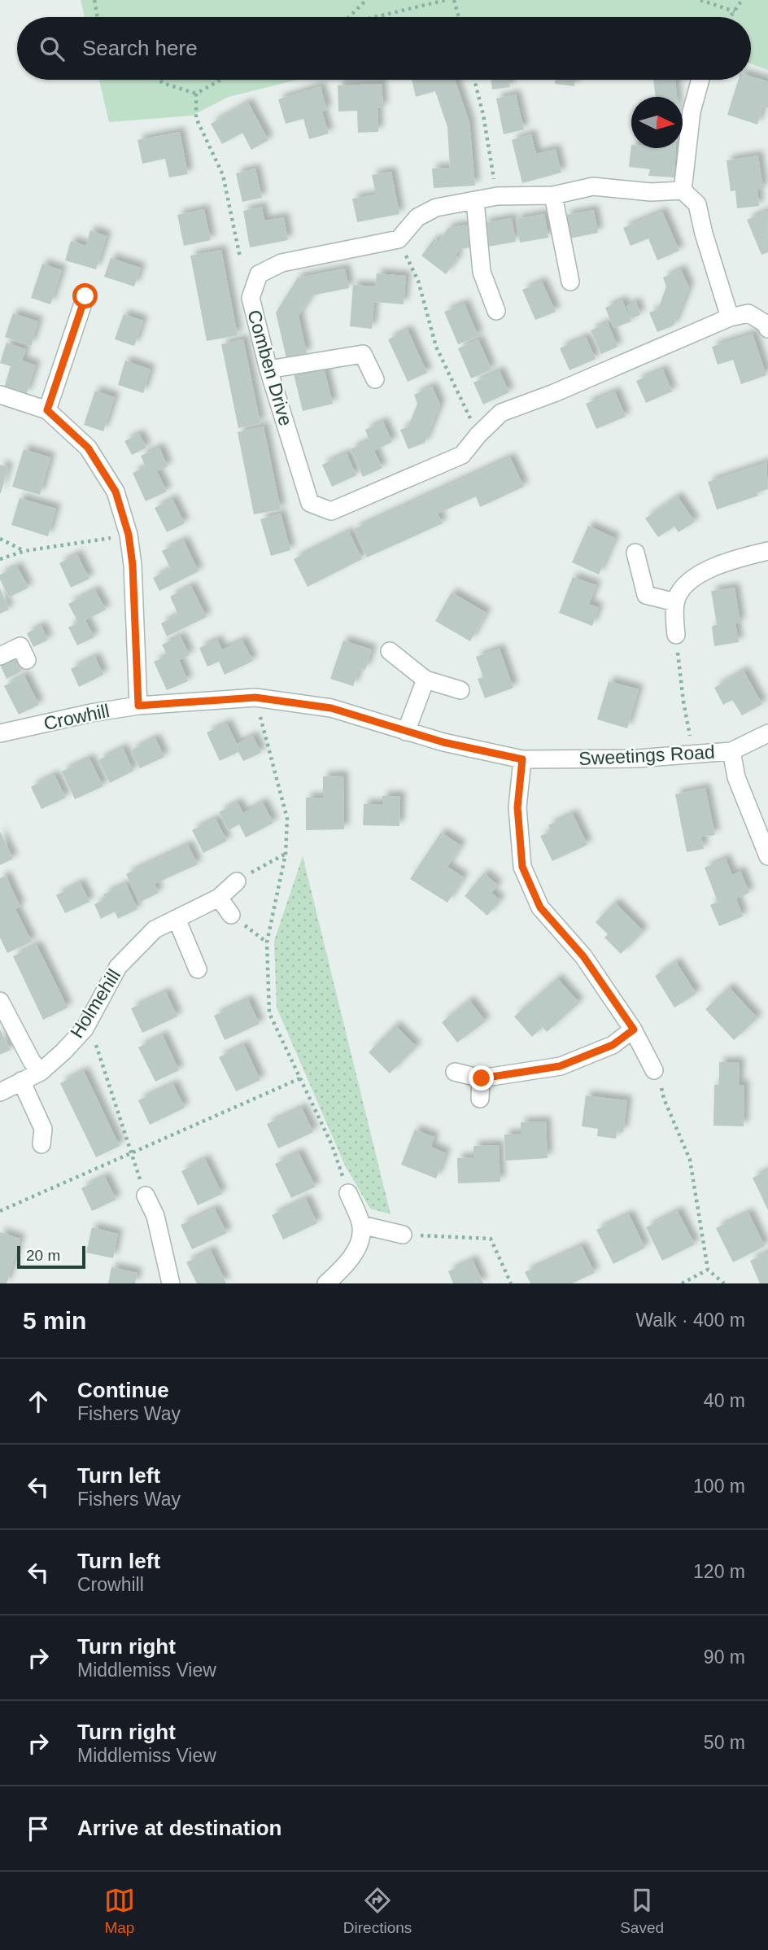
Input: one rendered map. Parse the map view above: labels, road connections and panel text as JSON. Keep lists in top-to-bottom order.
{
  "streets": {
    "street": [
      "Comben Drive",
      "Crowhill",
      "Sweetings Road",
      "Holmehill"
    ]
  },
  "crossings": [
    ["Crowhill", "Sweetings Road"]
  ],
  "scale_bar": "20 m",
  "north": "right",
  "page": {
    "search": "Search here",
    "scale": "20 m",
    "heading": ["5 min", "Walk · 400 m"],
    "list": [
      ["Continue", "Fishers Way", "40 m"],
      ["Turn left", "Fishers Way", "100 m"],
      ["Turn left", "Crowhill", "120 m"],
      ["Turn right", "Middlemiss View", "90 m"],
      ["Turn right", "Middlemiss View", "50 m"],
      "Arrive at destination"
    ],
    "nav": ["Map", "Directions", "Saved"]
  }
}
